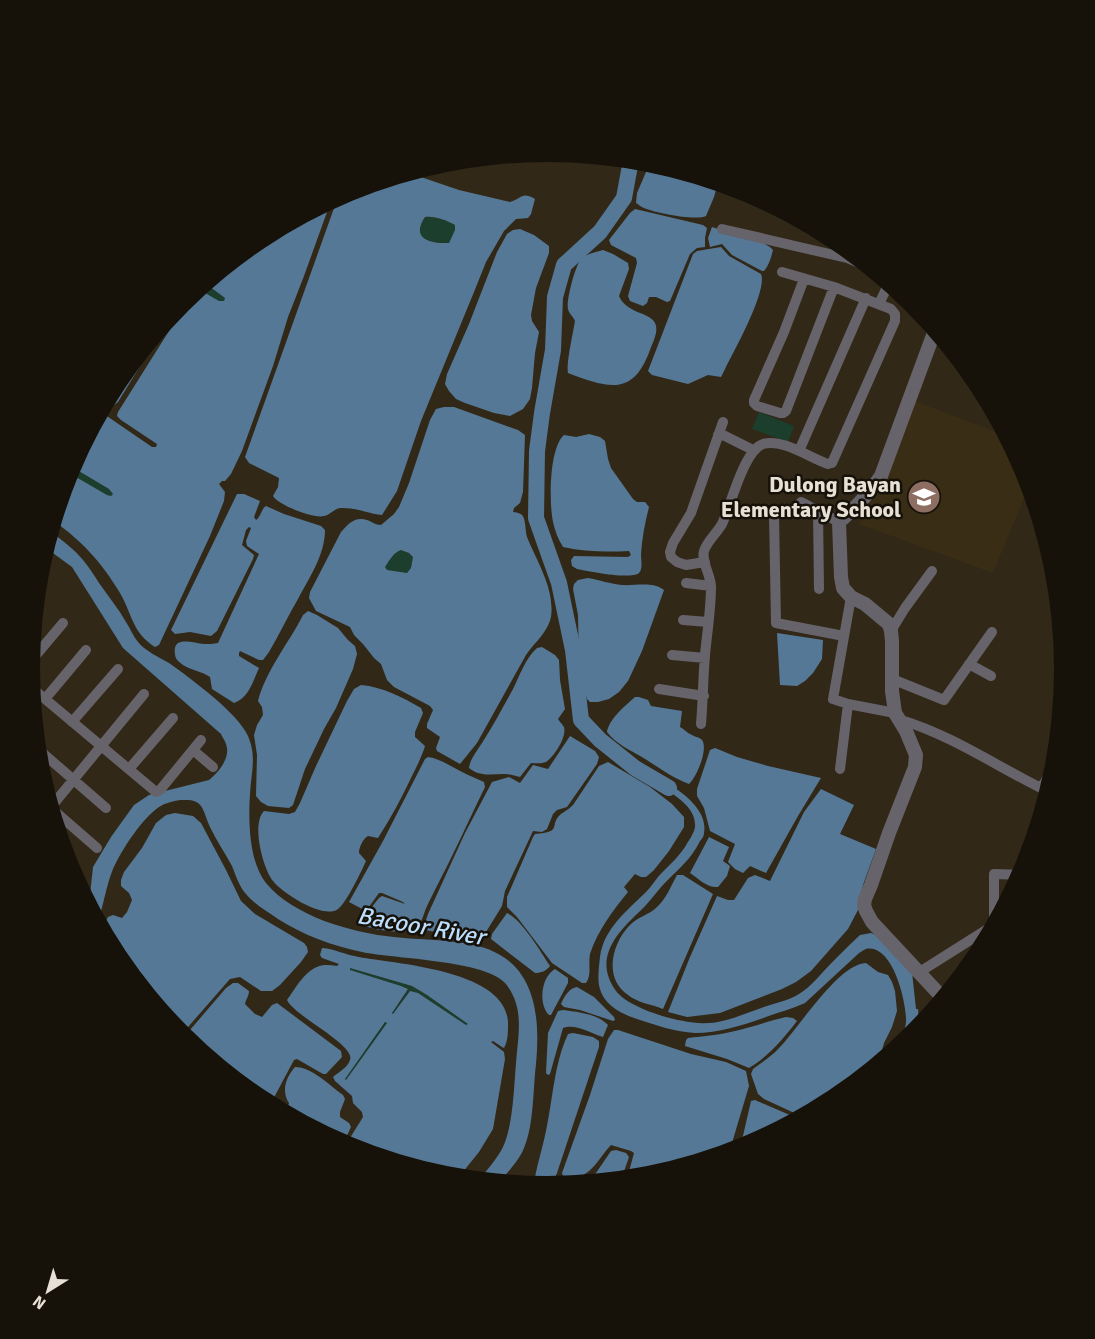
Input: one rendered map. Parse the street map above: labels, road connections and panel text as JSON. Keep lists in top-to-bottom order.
{
  "water": ["Bacoor River"],
  "places": {
    "school or university": ["Dulong Bayan Elementary School"]
  },
  "north": "bottom left"
}
